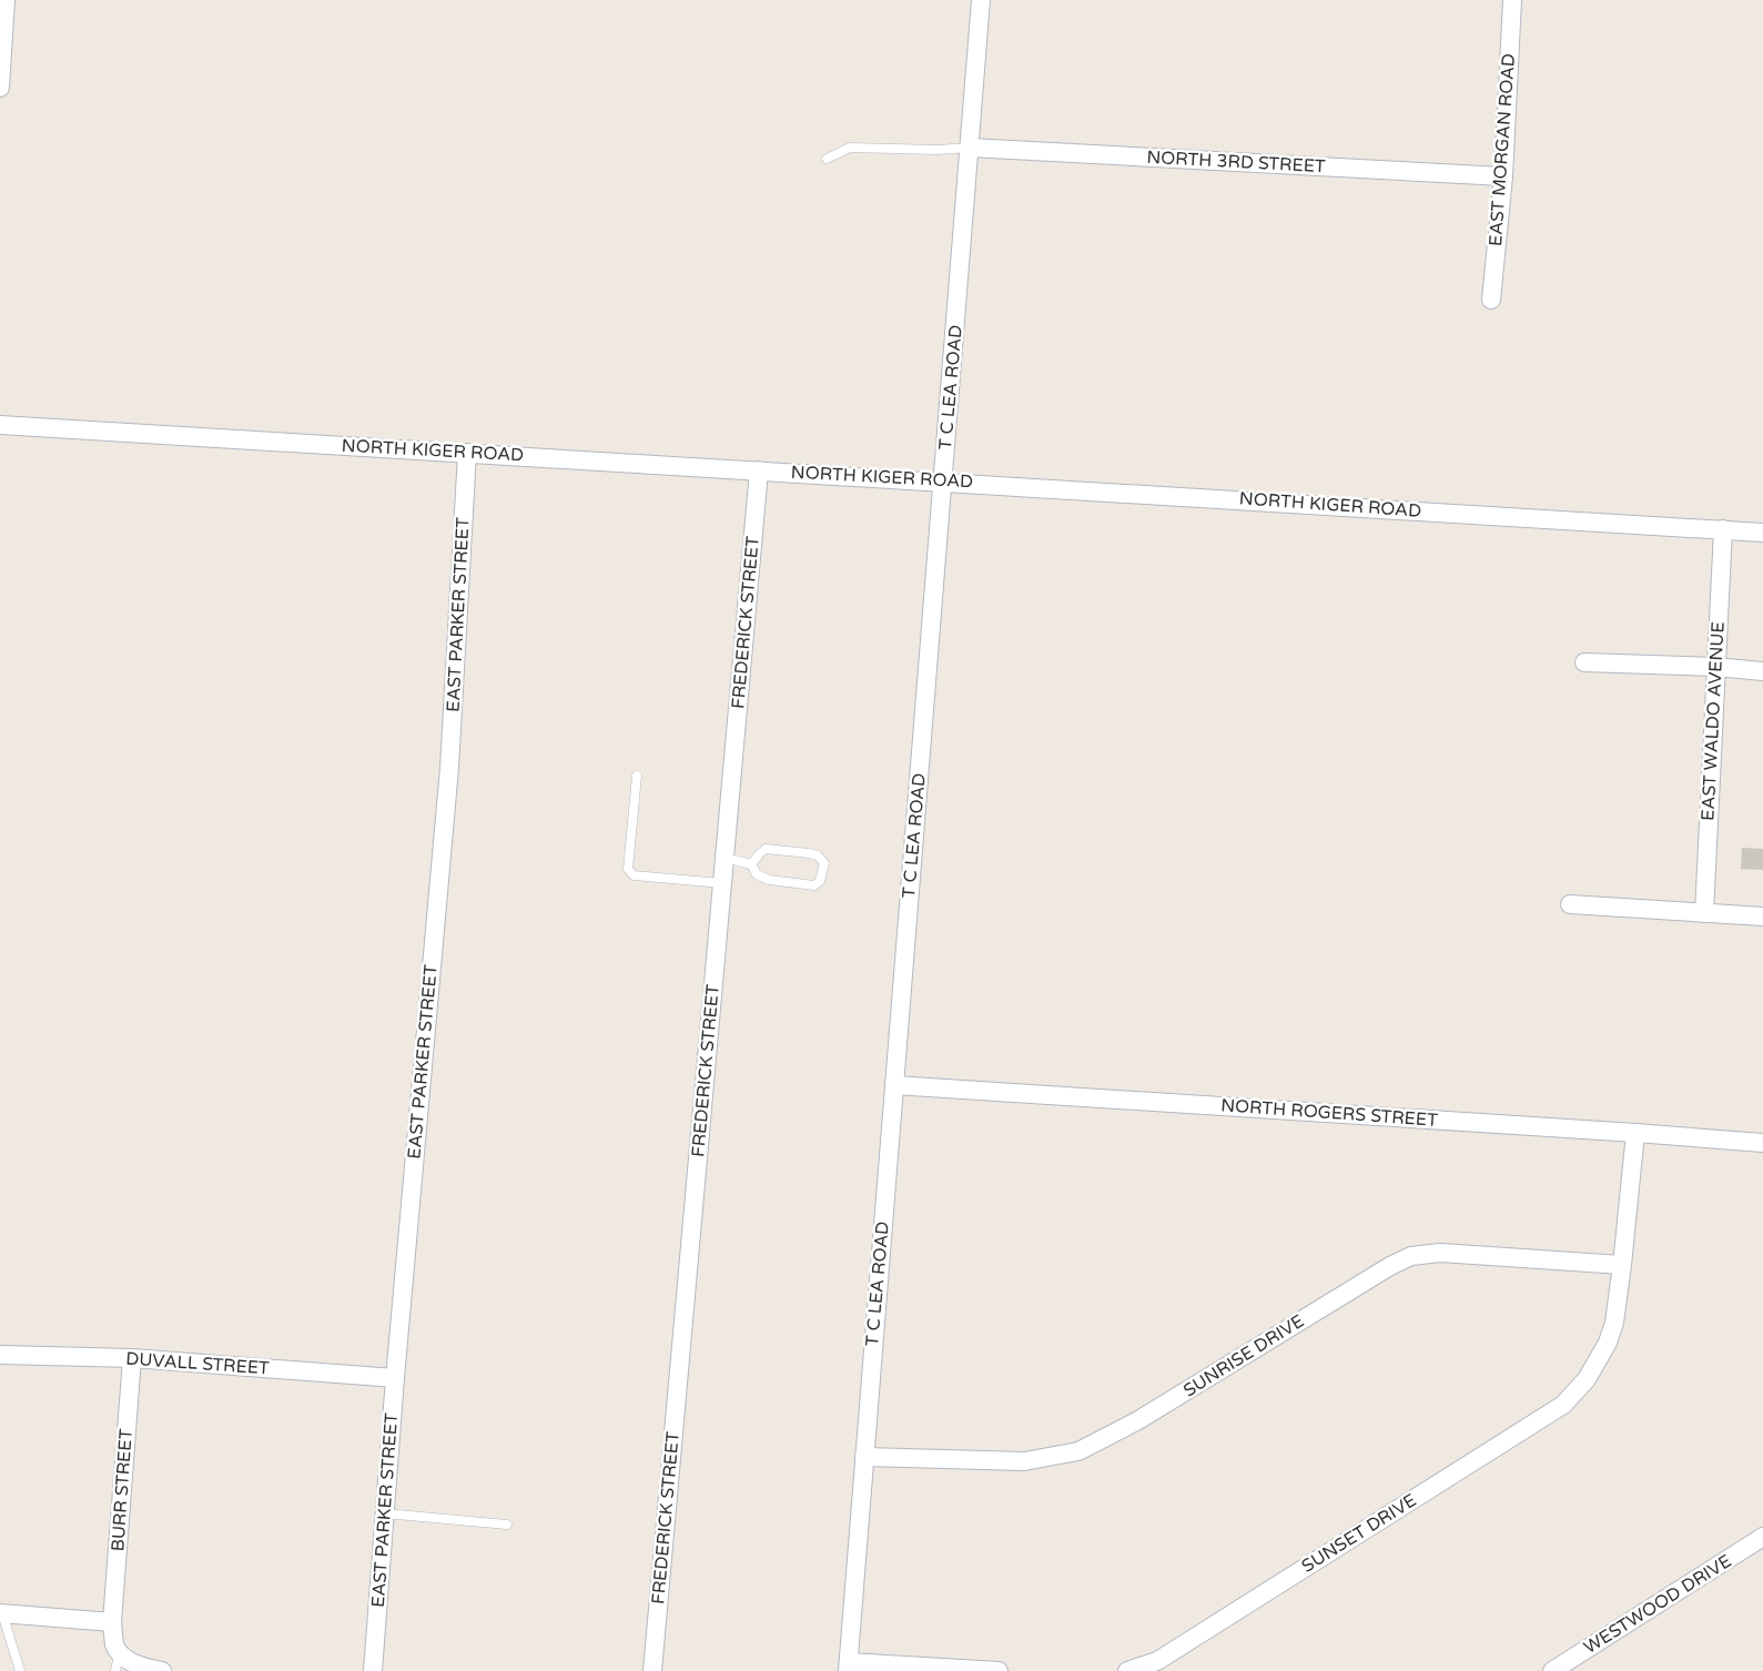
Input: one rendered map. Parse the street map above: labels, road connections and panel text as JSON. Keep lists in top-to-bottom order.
{
  "streets": {
    "street": [
      "EAST MORGAN ROAD",
      "NORTH 3RD STREET",
      "T C LEA ROAD",
      "NORTH KIGER ROAD",
      "EAST PARKER STREET",
      "FREDERICK STREET",
      "EAST WALDO AVENUE",
      "NORTH ROGERS STREET",
      "SUNRISE DRIVE",
      "DUVALL STREET",
      "BURR STREET",
      "SUNSET DRIVE",
      "WESTWOOD DRIVE"
    ]
  },
  "crossings": [
    ["EAST MORGAN ROAD", "NORTH 3RD STREET"],
    ["NORTH 3RD STREET", "T C LEA ROAD"],
    ["T C LEA ROAD", "NORTH KIGER ROAD"],
    ["T C LEA ROAD", "NORTH ROGERS STREET"],
    ["T C LEA ROAD", "SUNRISE DRIVE"],
    ["NORTH KIGER ROAD", "EAST PARKER STREET"],
    ["NORTH KIGER ROAD", "FREDERICK STREET"],
    ["NORTH KIGER ROAD", "EAST WALDO AVENUE"],
    ["EAST PARKER STREET", "DUVALL STREET"],
    ["NORTH ROGERS STREET", "SUNSET DRIVE"],
    ["SUNRISE DRIVE", "SUNSET DRIVE"],
    ["DUVALL STREET", "BURR STREET"]
  ]
}
